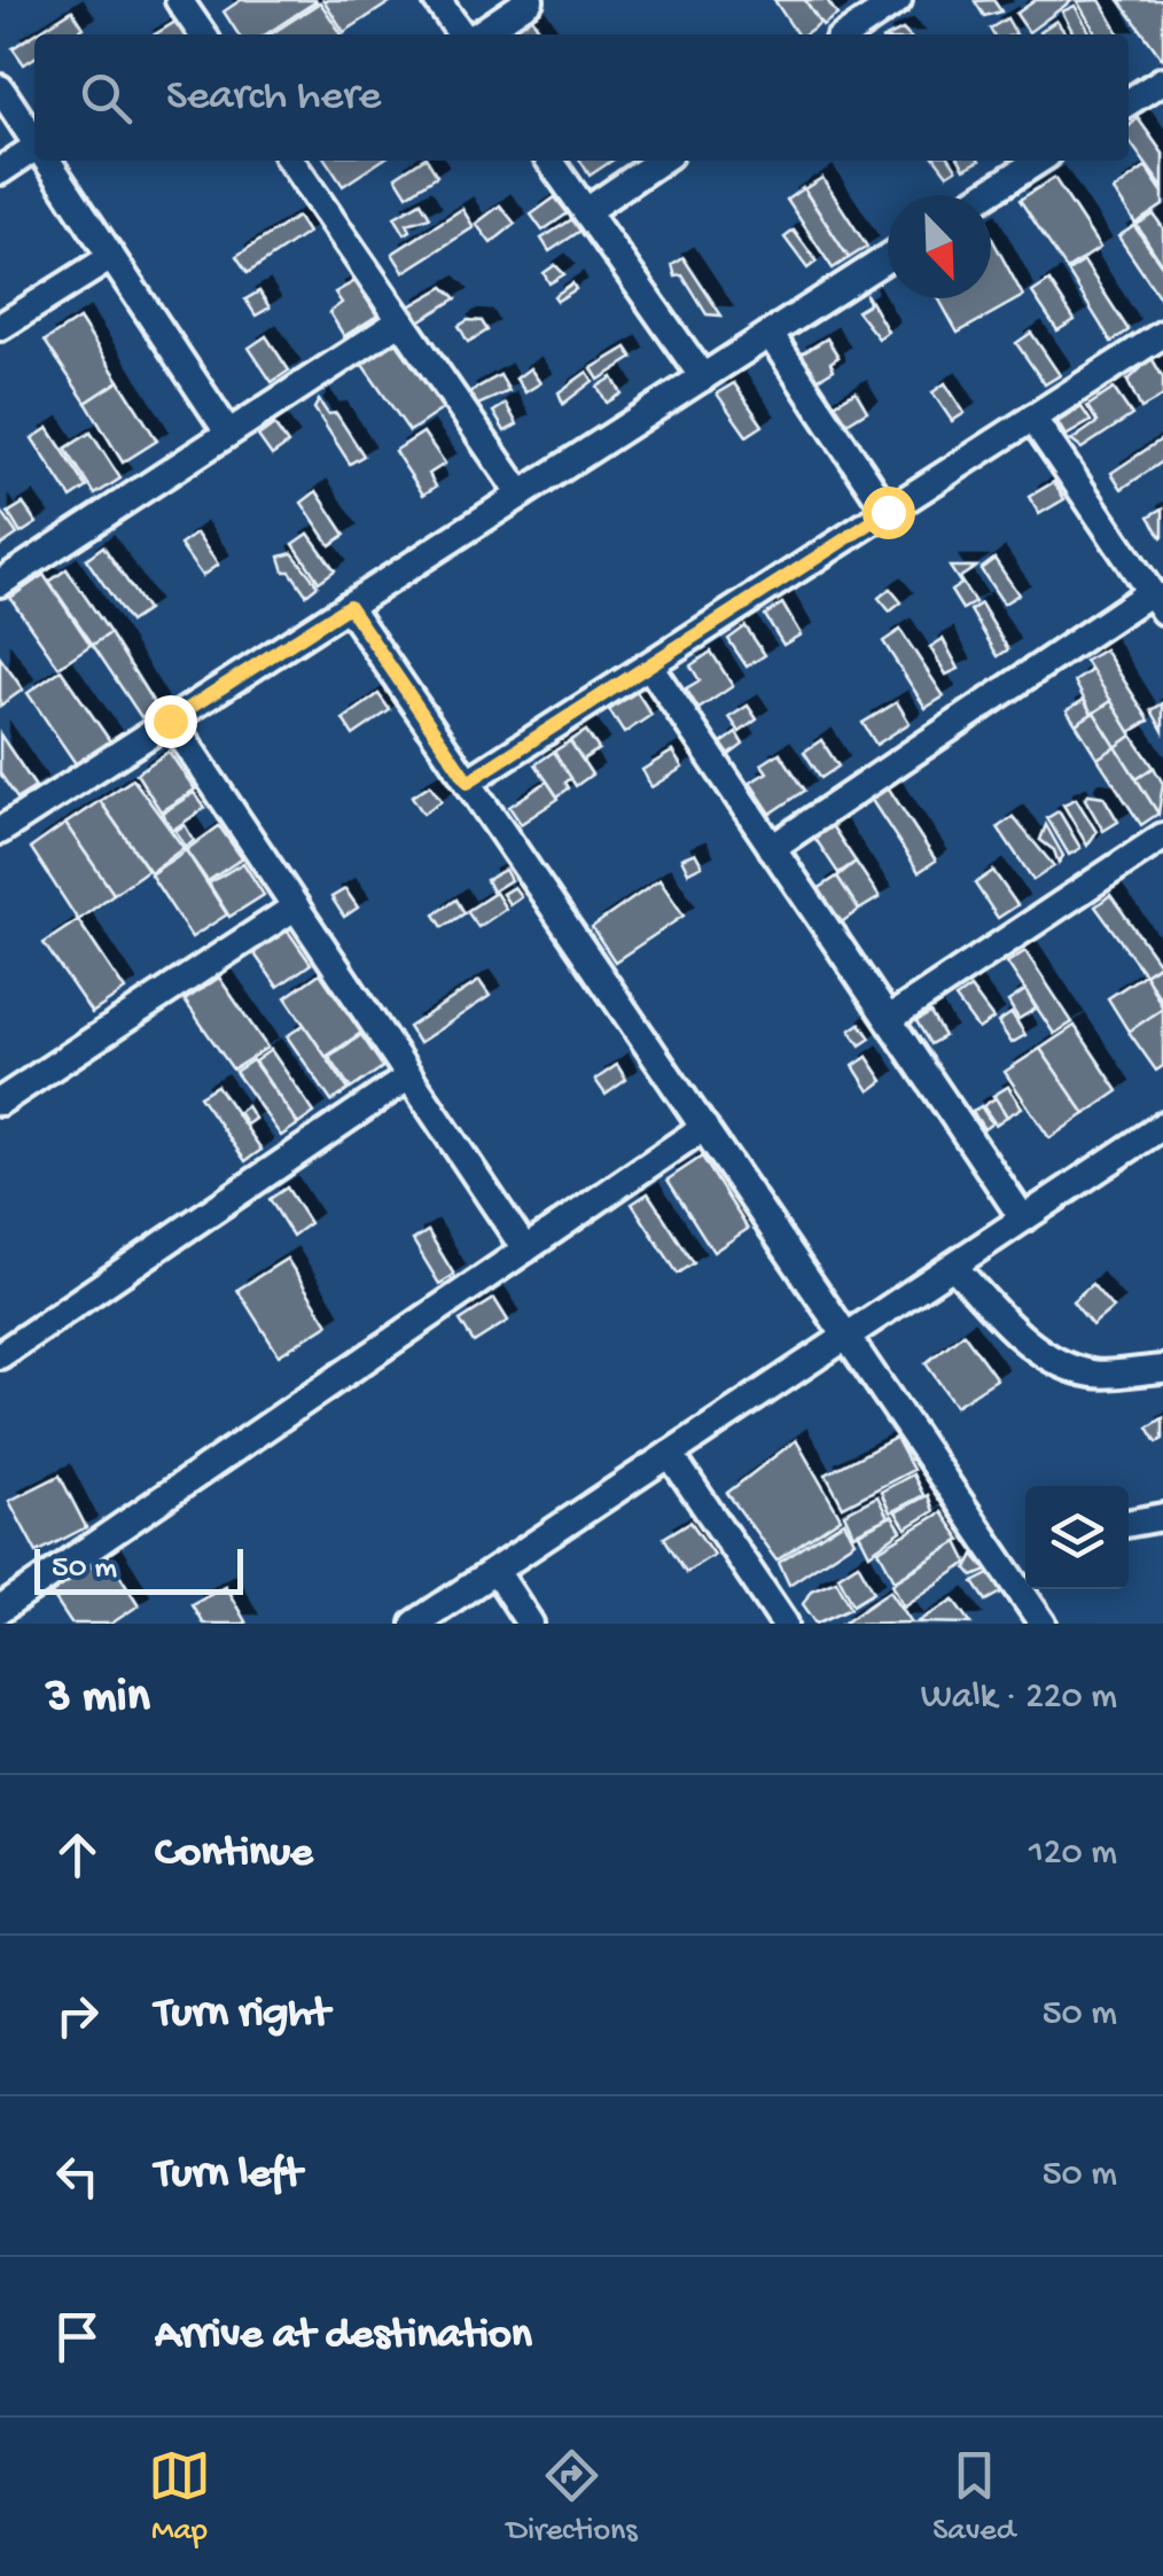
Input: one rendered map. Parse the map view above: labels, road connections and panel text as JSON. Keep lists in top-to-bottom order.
{
  "scale_bar": "50 m",
  "north": "bottom right",
  "page": {
    "search": "Search here",
    "scale": "50 m",
    "heading": ["3 min", "Walk · 220 m"],
    "list": [
      ["Continue", "120 m"],
      ["Turn right", "50 m"],
      ["Turn left", "50 m"],
      "Arrive at destination"
    ],
    "nav": ["Map", "Directions", "Saved"]
  }
}
